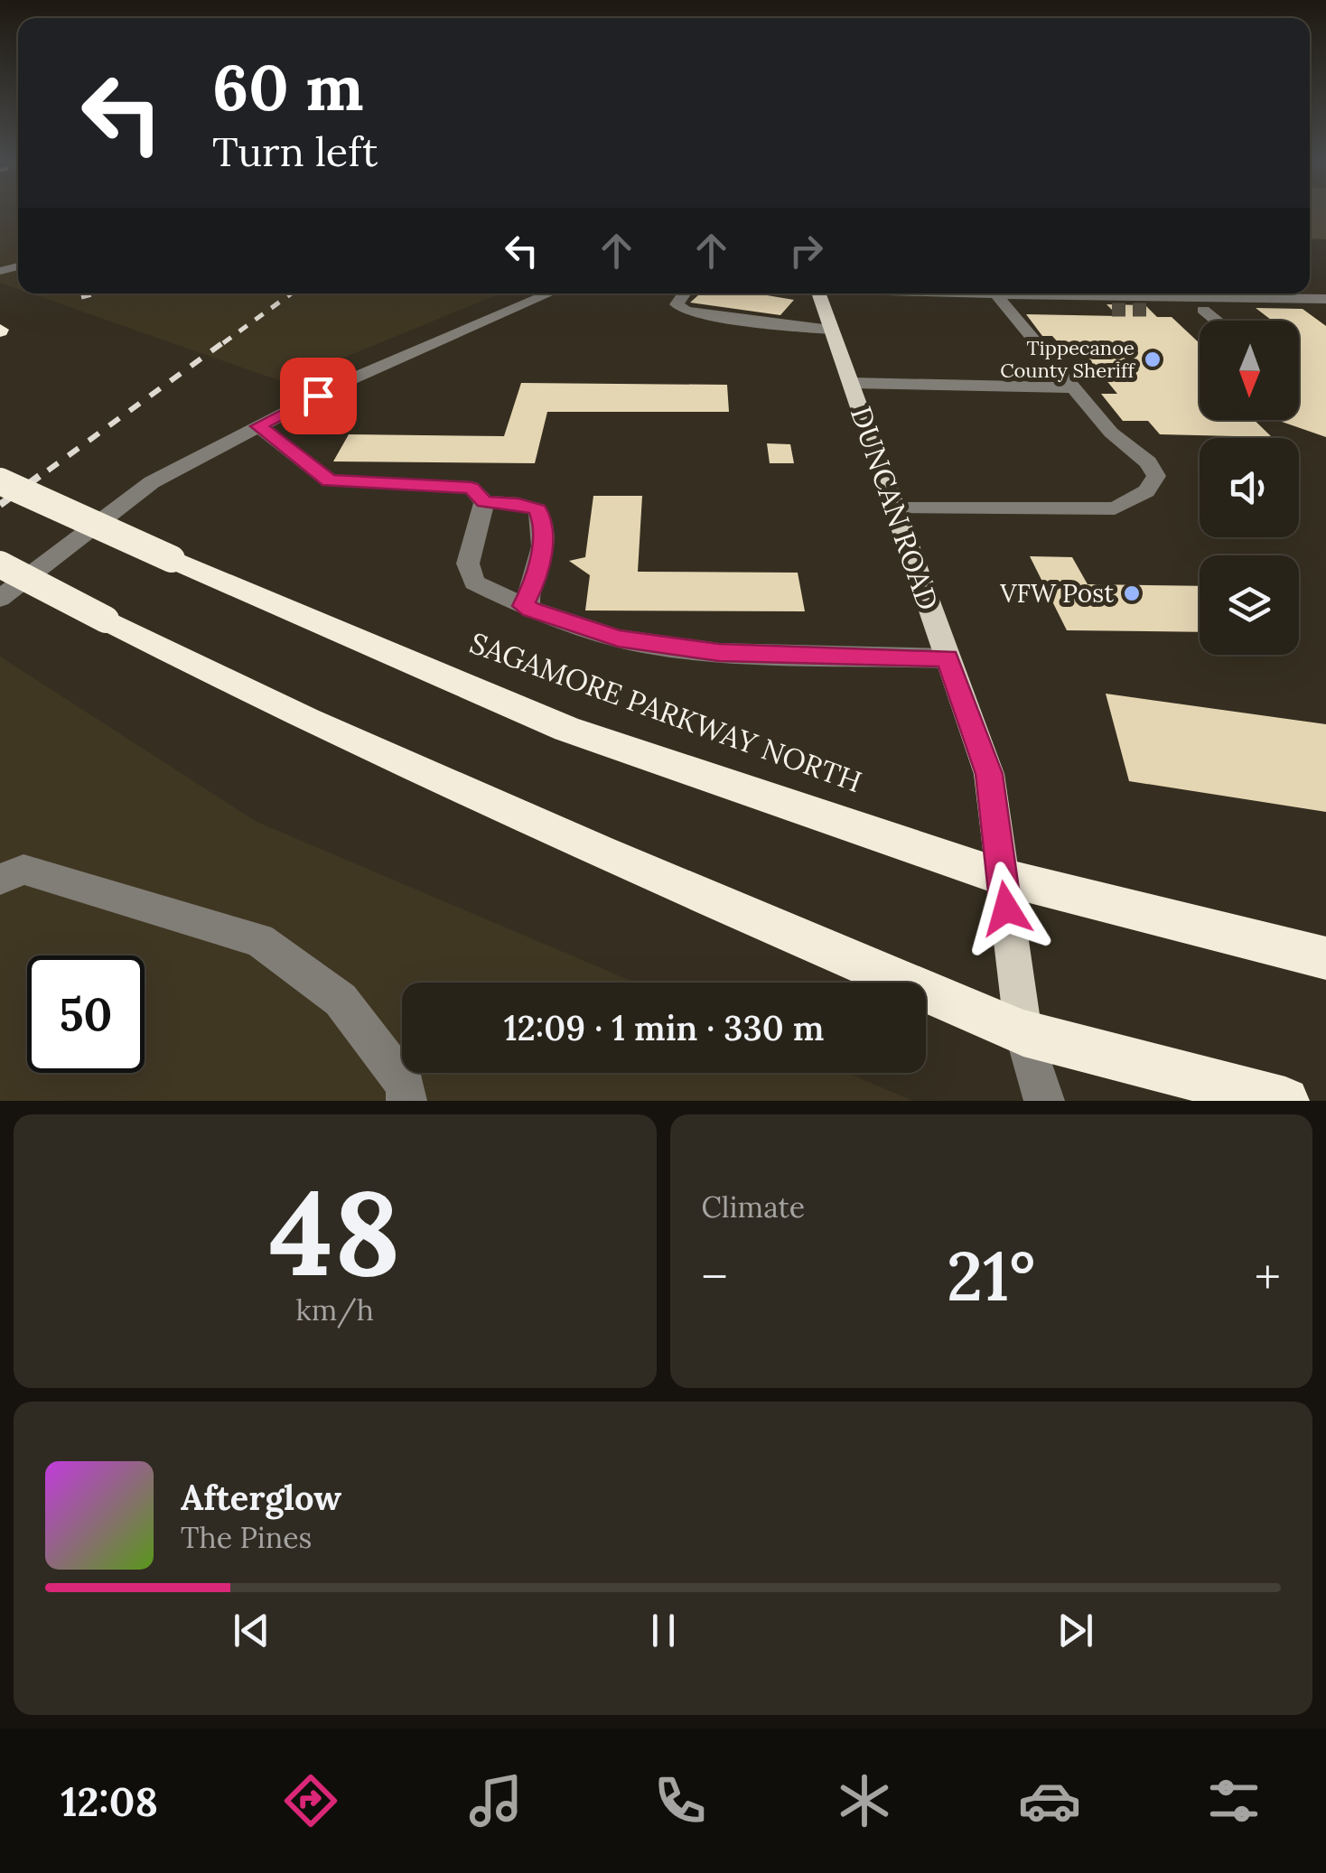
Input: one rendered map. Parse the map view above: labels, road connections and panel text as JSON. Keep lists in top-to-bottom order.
{
  "streets": {
    "highway": ["SAGAMORE PARKWAY NORTH"],
    "main road": ["DUNCAN ROAD"]
  },
  "crossings": [
    ["DUNCAN ROAD", "SAGAMORE PARKWAY NORTH"]
  ],
  "places": ["Tippecanoe County Sheriff", "VFW Post"],
  "north": "bottom",
  "page": {
    "turn": ["60 m", "Turn left"],
    "limit": "50",
    "trip": "12:09 · 1 min · 330 m",
    "tile": [
      ["48", "km/h"],
      "Climate"
    ],
    "heat": ["−", "21°", "+"],
    "song": ["Afterglow", "The Pines"],
    "tabs": "12:08"
  }
}
